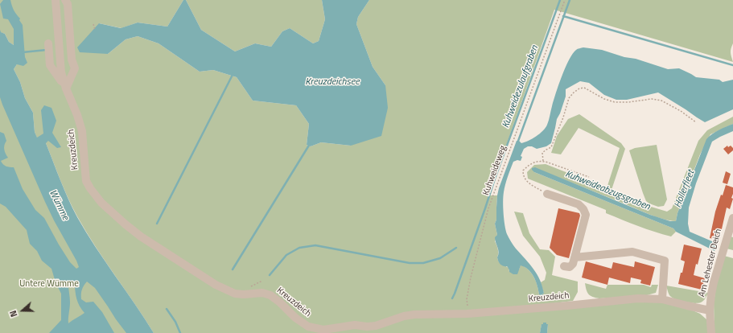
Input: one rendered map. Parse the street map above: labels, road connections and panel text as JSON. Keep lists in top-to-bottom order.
{
  "streets": {
    "street": ["Kreuzdeich", "Am Lehester Deich"],
    "path": ["Kuhweideweg"]
  },
  "crossings": [
    ["Kreuzdeich", "Kuhweideweg"],
    ["Kreuzdeich", "Am Lehester Deich"]
  ],
  "water": [
    "Kreuzdeichsee",
    "Kuhweidezulaufgraben",
    "Hollerfleet",
    "Kuhweideabzugsgraben",
    "Wümme"
  ],
  "parks": ["Untere Wümme"],
  "north": "left"
}
